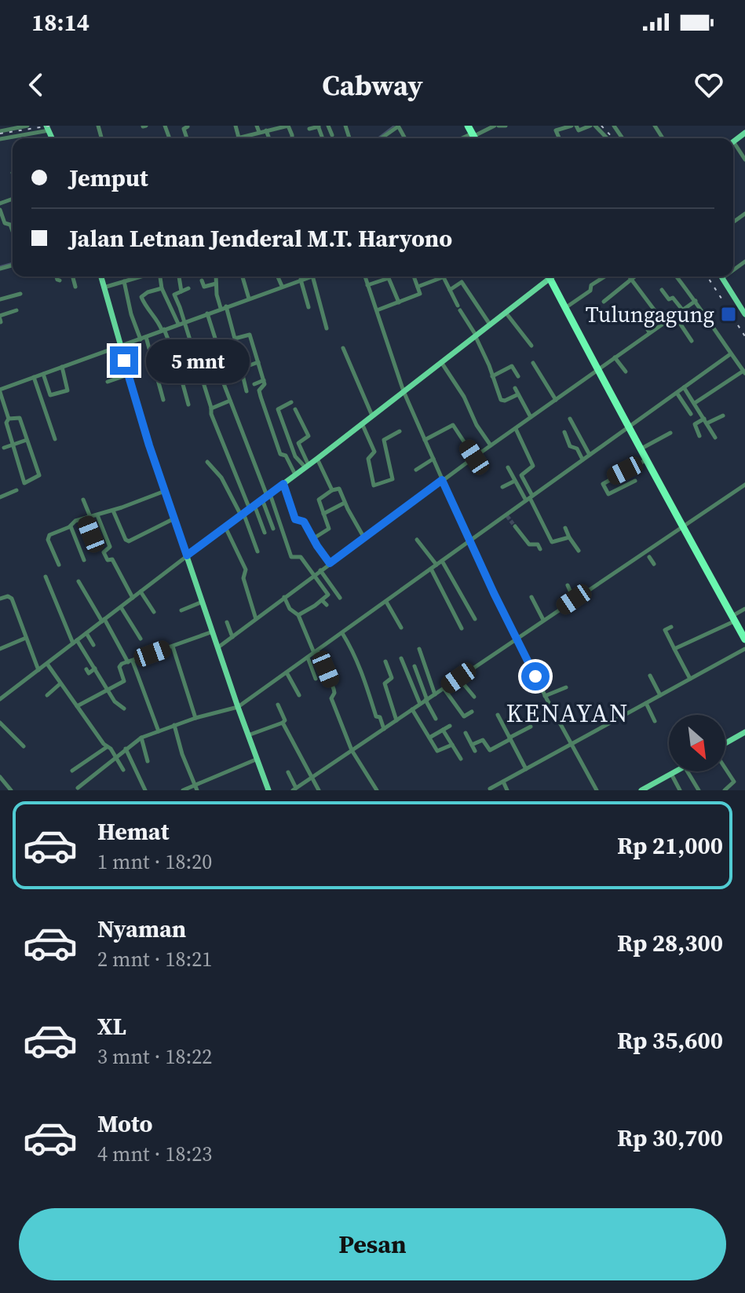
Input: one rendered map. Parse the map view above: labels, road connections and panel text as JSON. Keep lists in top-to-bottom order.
{
  "districts": ["KENAYAN"],
  "places": {
    "transit": ["Tulungagung"]
  },
  "north": "bottom right",
  "page": {
    "status": "18:14",
    "header": "Cabway",
    "banner": ["Jemput", "Jalan Letnan Jenderal M.T. Haryono"],
    "bubble": "5 mnt",
    "list": [
      {
        "name": "Hemat",
        "note": "1 mnt · 18:20",
        "value": "Rp 21,000"
      },
      {
        "name": "Nyaman",
        "note": "2 mnt · 18:21",
        "value": "Rp 28,300"
      },
      {
        "name": "XL",
        "note": "3 mnt · 18:22",
        "value": "Rp 35,600"
      },
      {
        "name": "Moto",
        "note": "4 mnt · 18:23",
        "value": "Rp 30,700"
      }
    ],
    "buttons": "Pesan"
  }
}
